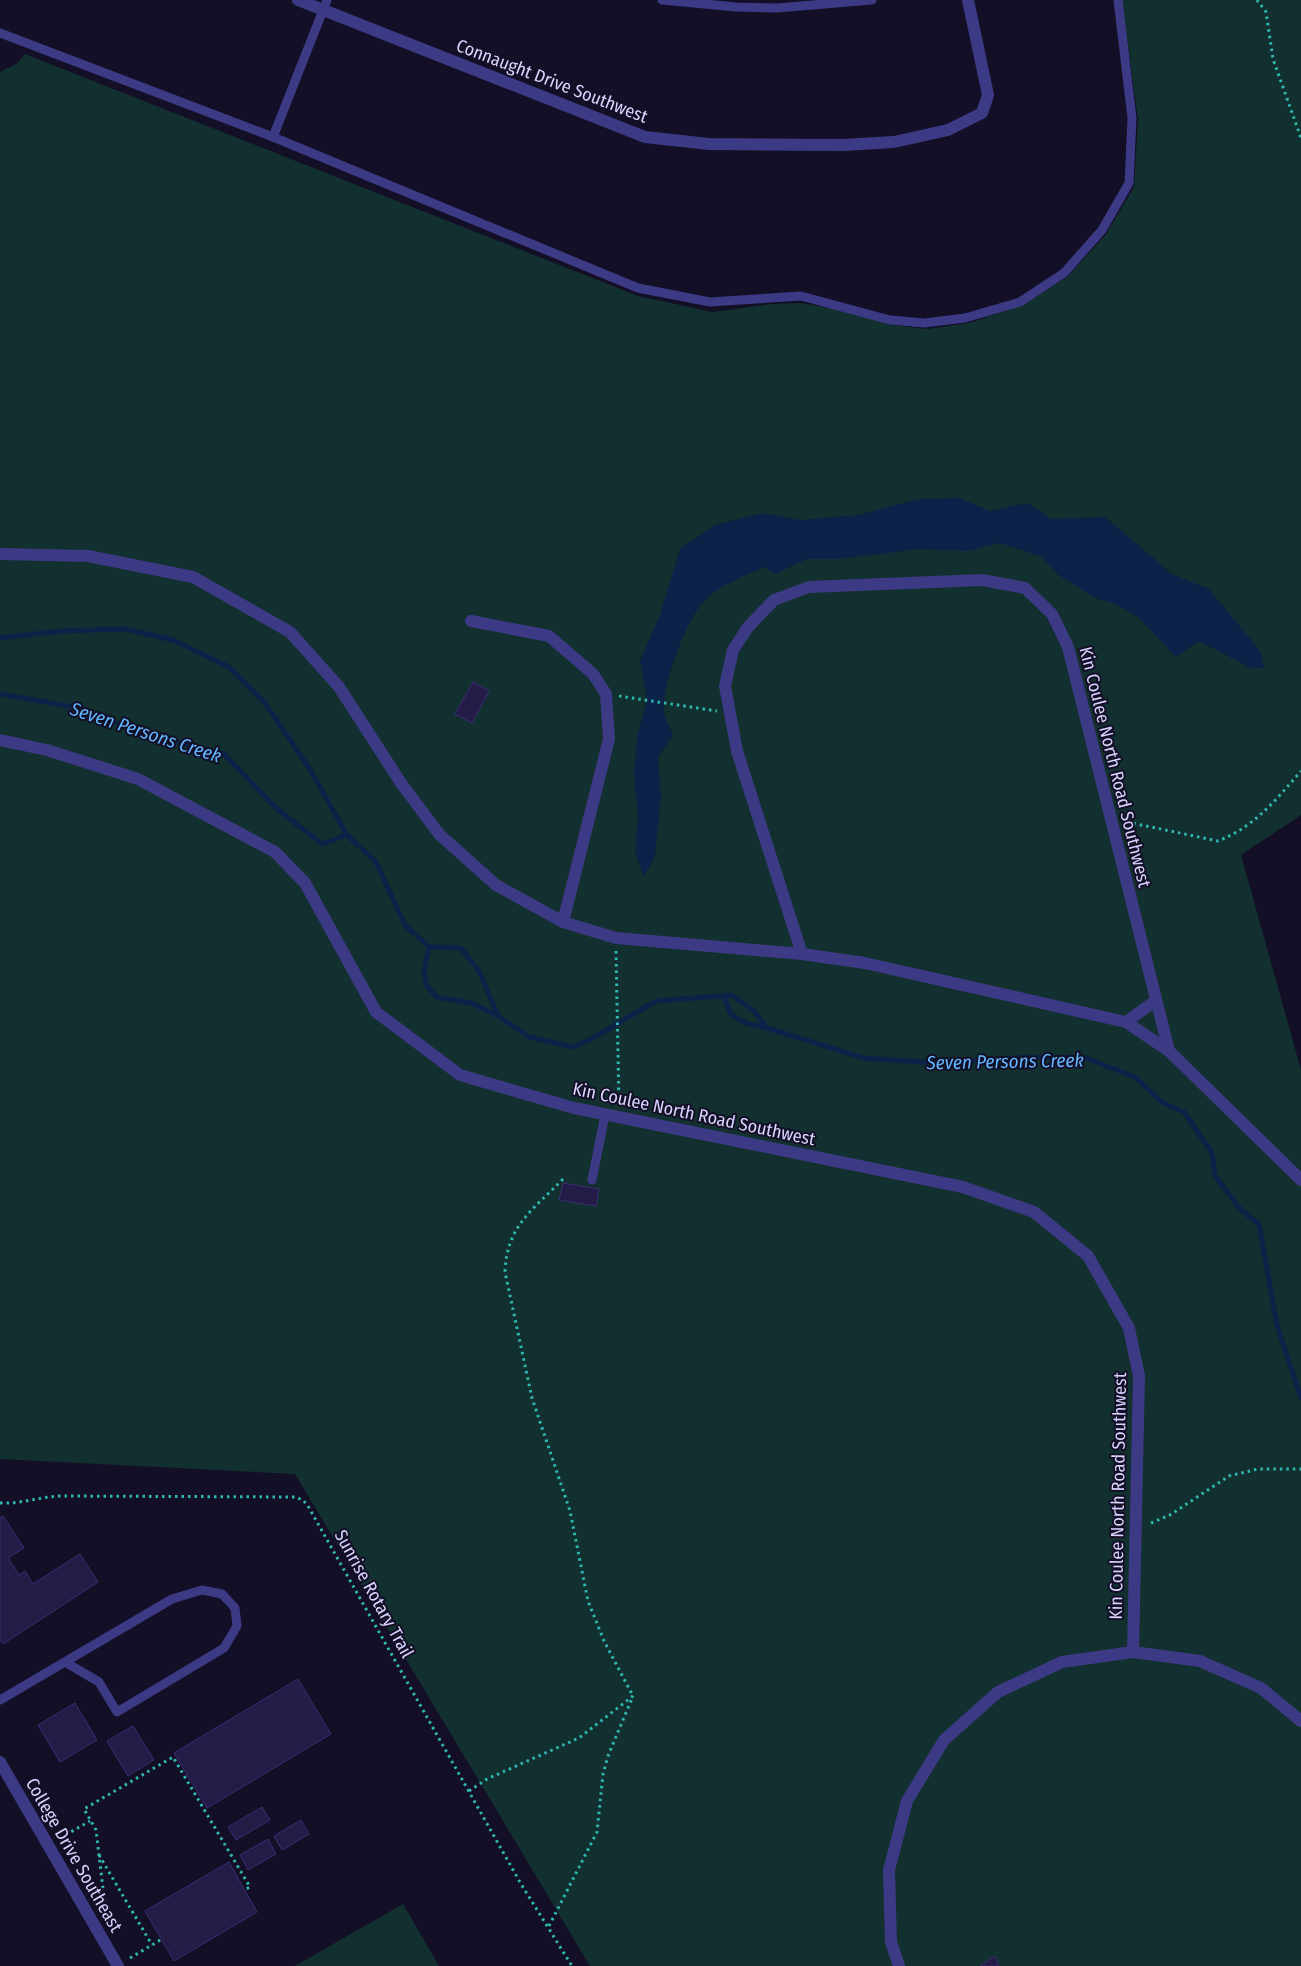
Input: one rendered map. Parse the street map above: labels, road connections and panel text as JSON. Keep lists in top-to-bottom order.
{
  "streets": {
    "street": ["Connaught Drive Southwest", "Kin Coulee North Road Southwest", "College Drive Southeast"],
    "path": ["Sunrise Rotary Trail"]
  },
  "water": ["Seven Persons Creek"]
}
